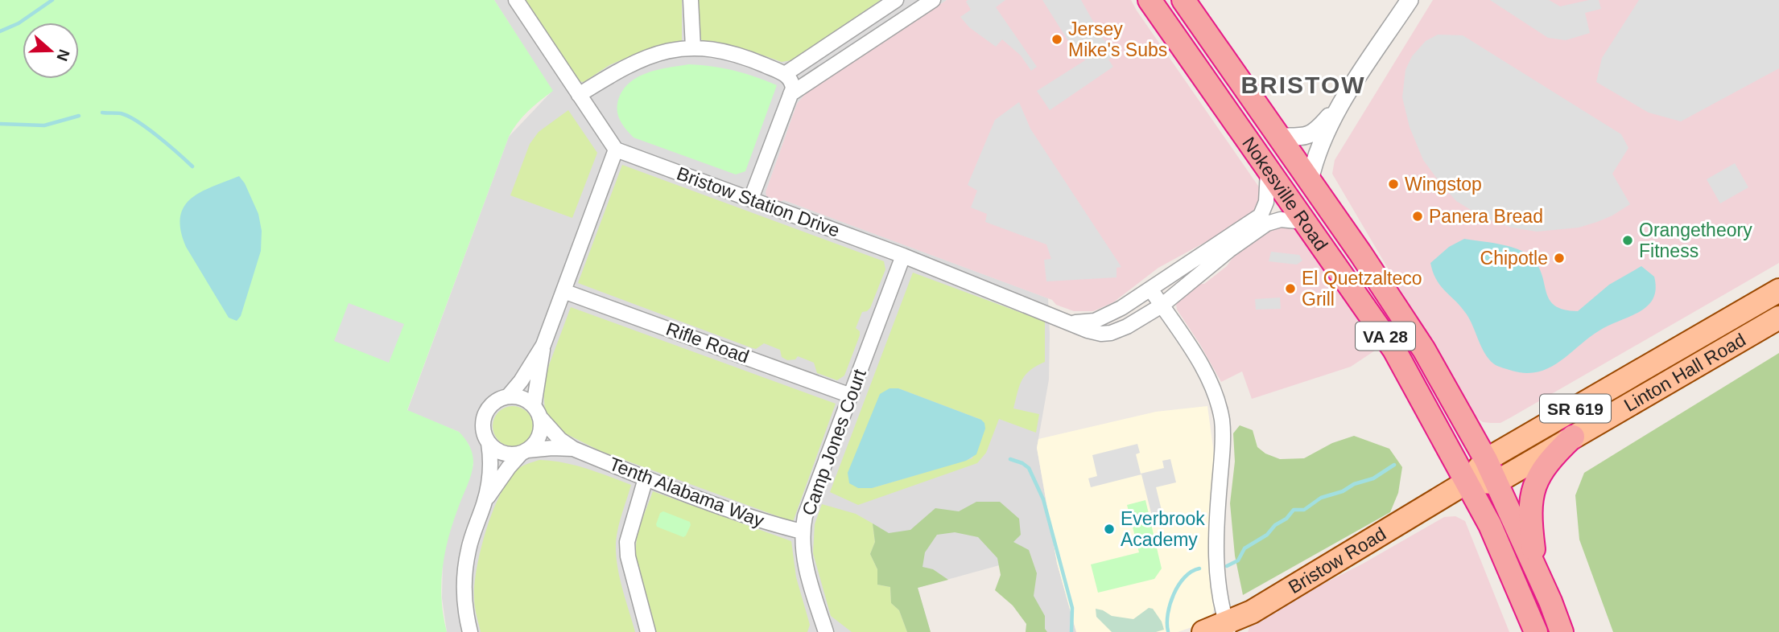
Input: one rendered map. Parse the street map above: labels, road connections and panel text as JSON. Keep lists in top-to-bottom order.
{
  "streets": {
    "highway": ["Nokesville Road", "VA 28"],
    "main road": ["Linton Hall Road", "SR 619", "Bristow Road"],
    "street": [
      "Bristow Station Drive",
      "Rifle Road",
      "Camp Jones Court",
      "Tenth Alabama Way"
    ]
  },
  "crossings": [
    ["Nokesville Road", "Bristow Station Drive"],
    ["Nokesville Road", "Linton Hall Road"],
    ["Nokesville Road", "Bristow Road"],
    ["Bristow Station Drive", "Camp Jones Court"],
    ["Rifle Road", "Camp Jones Court"],
    ["Linton Hall Road", "Bristow Road"],
    ["Camp Jones Court", "Tenth Alabama Way"]
  ],
  "districts": ["BRISTOW"],
  "places": [
    "Jersey Mike's Subs",
    "Wingstop",
    "Panera Bread",
    "Orangetheory Fitness",
    "Chipotle",
    "El Quetzalteco Grill",
    "Everbrook Academy"
  ],
  "north": "right"
}
